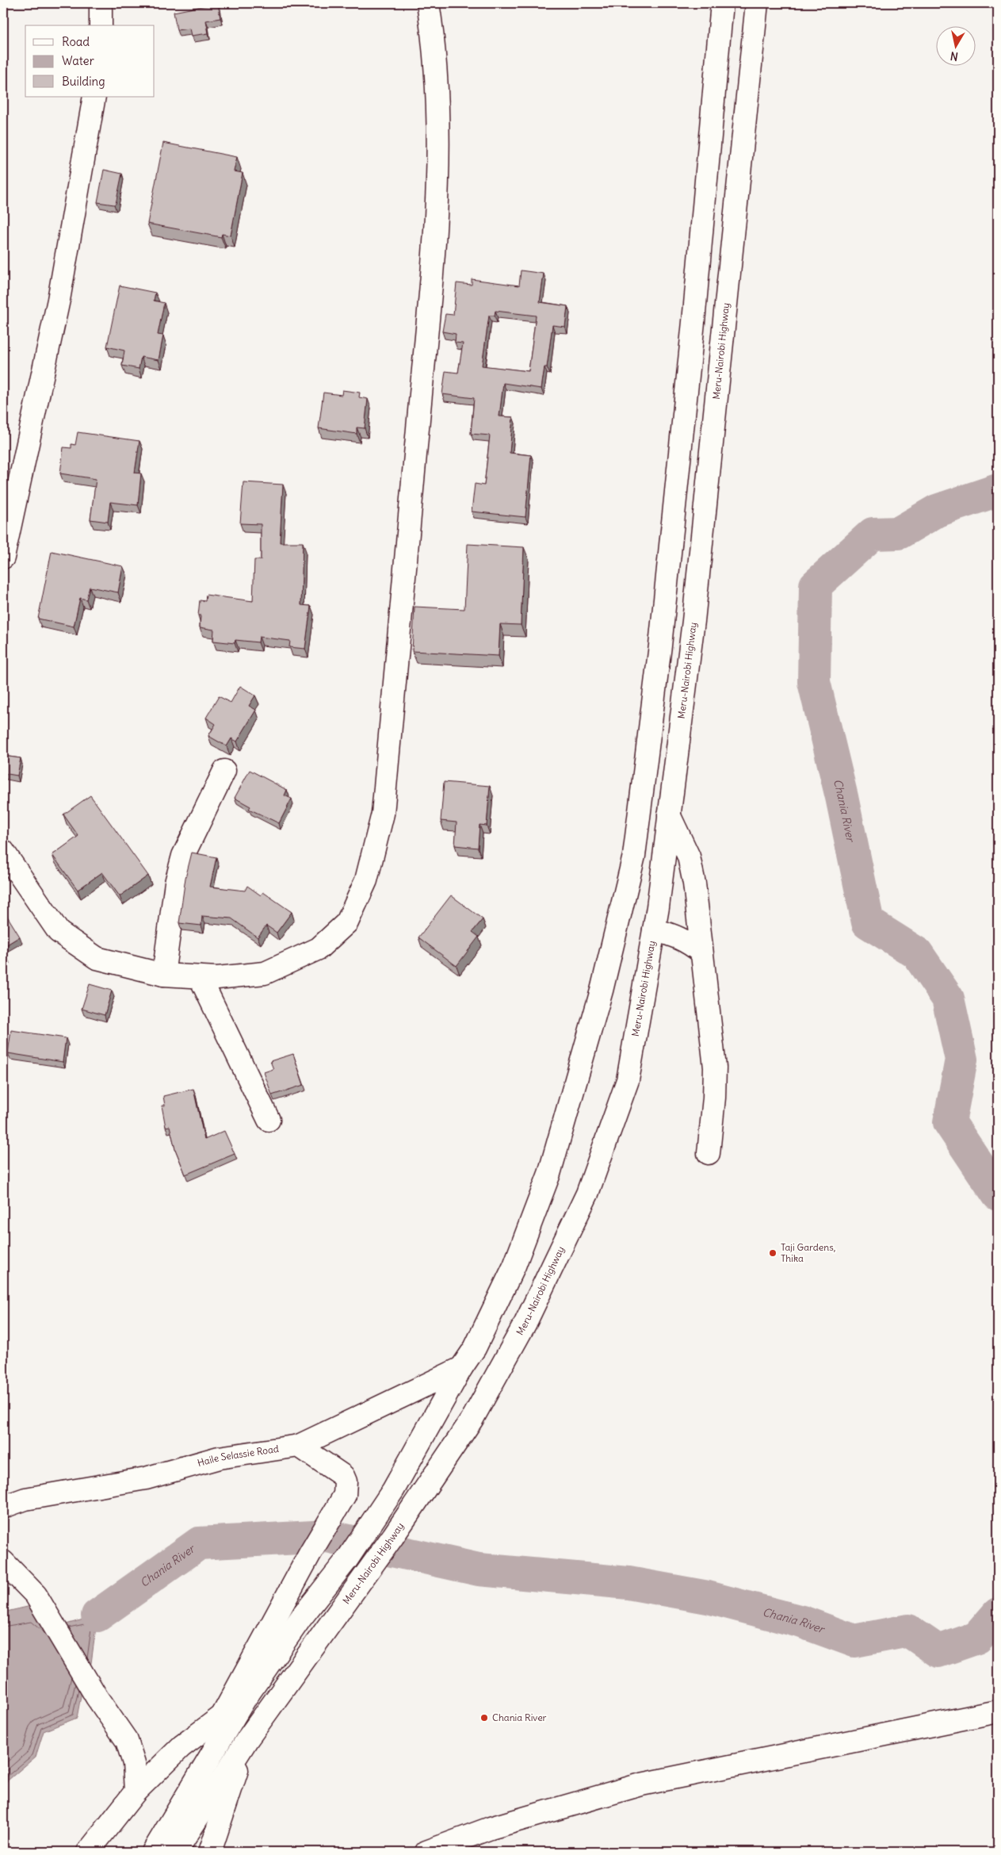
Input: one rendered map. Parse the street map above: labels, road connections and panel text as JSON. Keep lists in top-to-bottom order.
{
  "streets": {
    "main road": ["Meru-Nairobi Highway", "Haile Selassie Road"]
  },
  "water": ["Chania River"],
  "places": ["Taji Gardens, Thika", "Chania River"],
  "legend": ["Road", "Water", "Building"],
  "north": "bottom"
}
